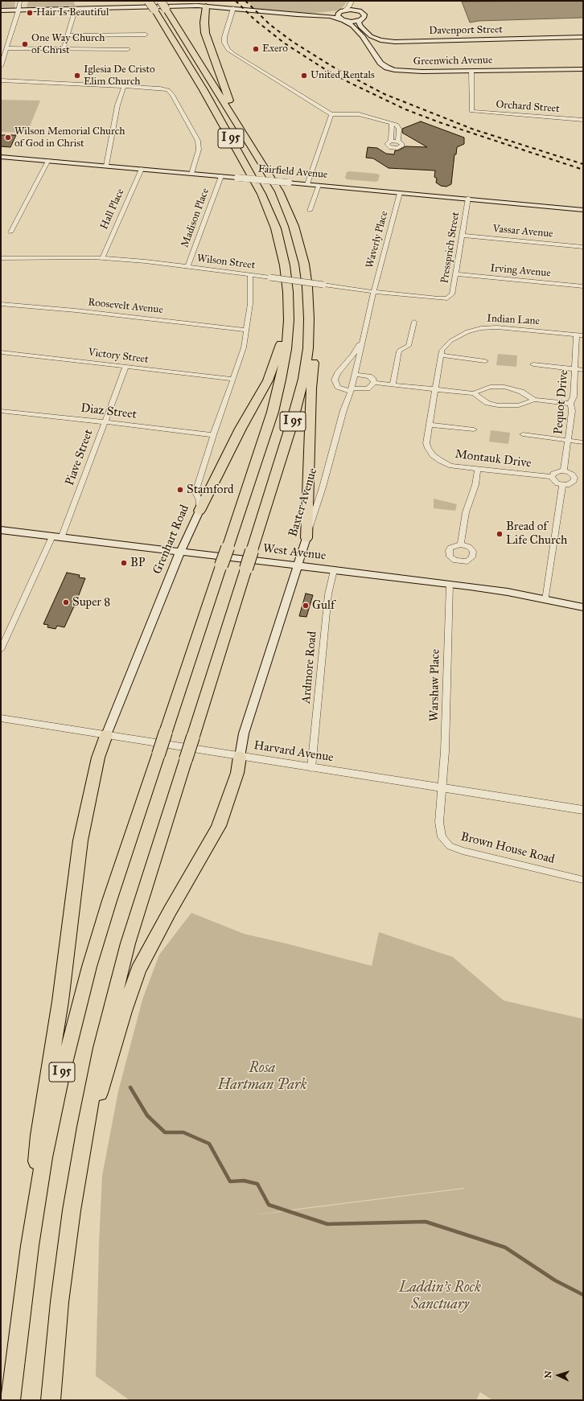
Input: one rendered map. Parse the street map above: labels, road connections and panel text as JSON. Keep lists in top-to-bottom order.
{
  "streets": {
    "highway": ["I 95"],
    "main road": [
      "Davenport Street",
      "Greenwich Avenue",
      "Fairfield Avenue",
      "Baxter Avenue",
      "Grenhart Road",
      "West Avenue"
    ],
    "street": [
      "Orchard Street",
      "Hall Place",
      "Madison Place",
      "Vassar Avenue",
      "Waverly Place",
      "Pressprich Street",
      "Wilson Street",
      "Irving Avenue",
      "Roosevelt Avenue",
      "Indian Lane",
      "Victory Street",
      "Pequot Drive",
      "Diaz Street",
      "Piave Street",
      "Montauk Drive",
      "Ardmore Road",
      "Warshaw Place",
      "Harvard Avenue",
      "Brown House Road"
    ]
  },
  "crossings": [
    ["Greenwich Avenue", "Orchard Street"],
    ["Fairfield Avenue", "Hall Place"],
    ["Fairfield Avenue", "Madison Place"],
    ["Fairfield Avenue", "Waverly Place"],
    ["Fairfield Avenue", "Pressprich Street"],
    ["Hall Place", "Wilson Street"],
    ["Madison Place", "Wilson Street"],
    ["Vassar Avenue", "Pressprich Street"],
    ["Waverly Place", "Wilson Street"],
    ["Waverly Place", "Baxter Avenue"],
    ["Pressprich Street", "Wilson Street"],
    ["Pressprich Street", "Irving Avenue"],
    ["Wilson Street", "Baxter Avenue"],
    ["Wilson Street", "Grenhart Road"],
    ["Roosevelt Avenue", "Grenhart Road"],
    ["Indian Lane", "Pequot Drive"],
    ["Indian Lane", "Montauk Drive"],
    ["Victory Street", "Piave Street"],
    ["Victory Street", "Grenhart Road"],
    ["Pequot Drive", "Montauk Drive"],
    ["Diaz Street", "Piave Street"],
    ["Diaz Street", "Grenhart Road"],
    ["Piave Street", "West Avenue"],
    ["Baxter Avenue", "West Avenue"],
    ["Baxter Avenue", "Harvard Avenue"],
    ["Grenhart Road", "West Avenue"],
    ["Grenhart Road", "Harvard Avenue"],
    ["West Avenue", "Ardmore Road"],
    ["West Avenue", "Warshaw Place"],
    ["Ardmore Road", "Harvard Avenue"],
    ["Warshaw Place", "Harvard Avenue"],
    ["Warshaw Place", "Brown House Road"],
    ["Harvard Avenue", "Brown House Road"]
  ],
  "parks": ["Rosa Hartman Park", "Laddin's Rock Sanctuary"],
  "places": [
    "Hair Is Beautiful",
    "One Way Church of Christ",
    "Exero",
    "Iglesia De Cristo Elim Church",
    "United Rentals",
    "Wilson Memorial Church of God in Christ",
    "Stamford",
    "Bread of Life Church",
    "BP",
    "Super 8",
    "Gulf"
  ],
  "north": "left"
}
